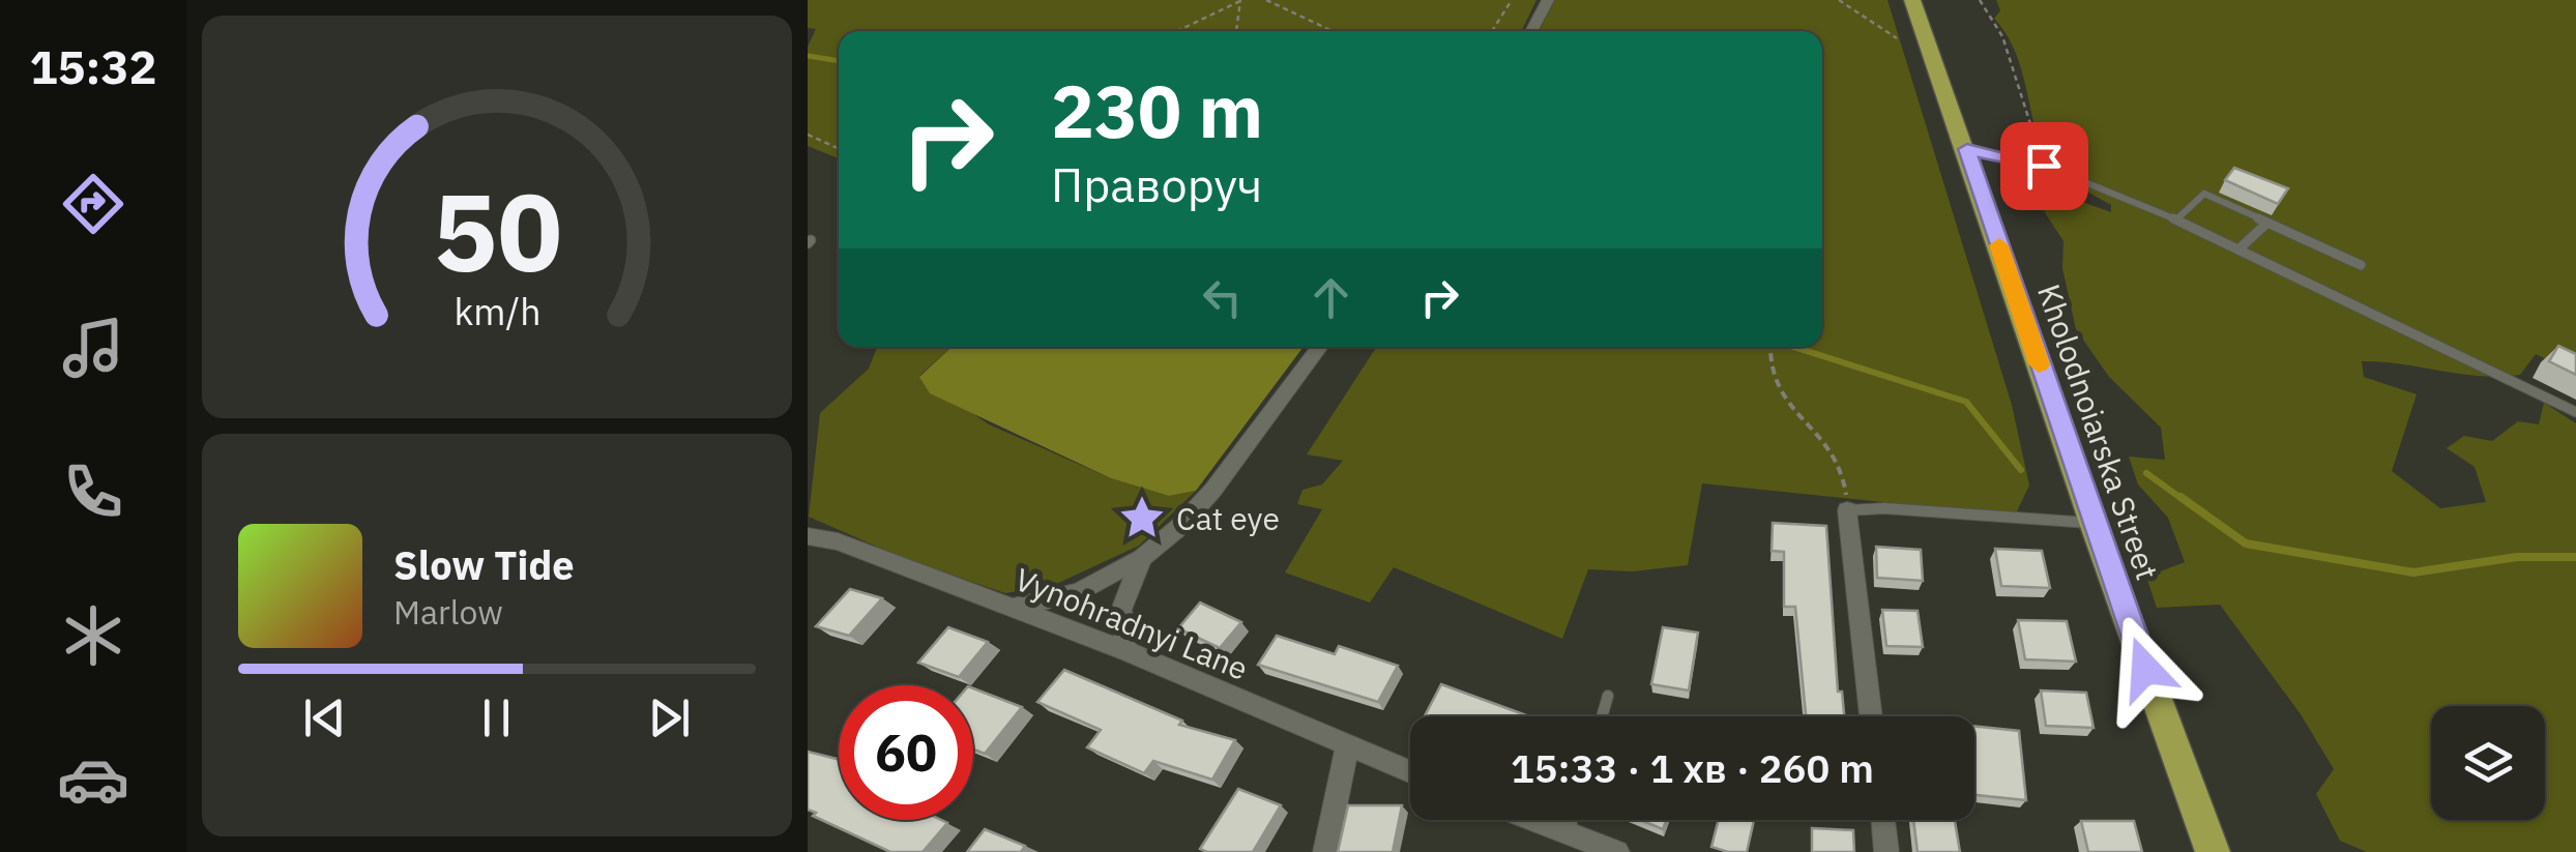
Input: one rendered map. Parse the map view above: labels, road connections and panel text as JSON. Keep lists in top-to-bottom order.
{
  "streets": {
    "main road": ["Kholodnoiarska Street"],
    "street": ["Vynohradnyi Lane"]
  },
  "places": {
    "place": ["Cat eye"]
  },
  "page": {
    "tabs": "15:32",
    "turn": ["230 m", "Праворуч"],
    "song": ["Slow Tide", "Marlow"],
    "limit": "60",
    "trip": "15:33 · 1 хв · 260 m",
    "gauge": ["50", "km/h"]
  }
}
